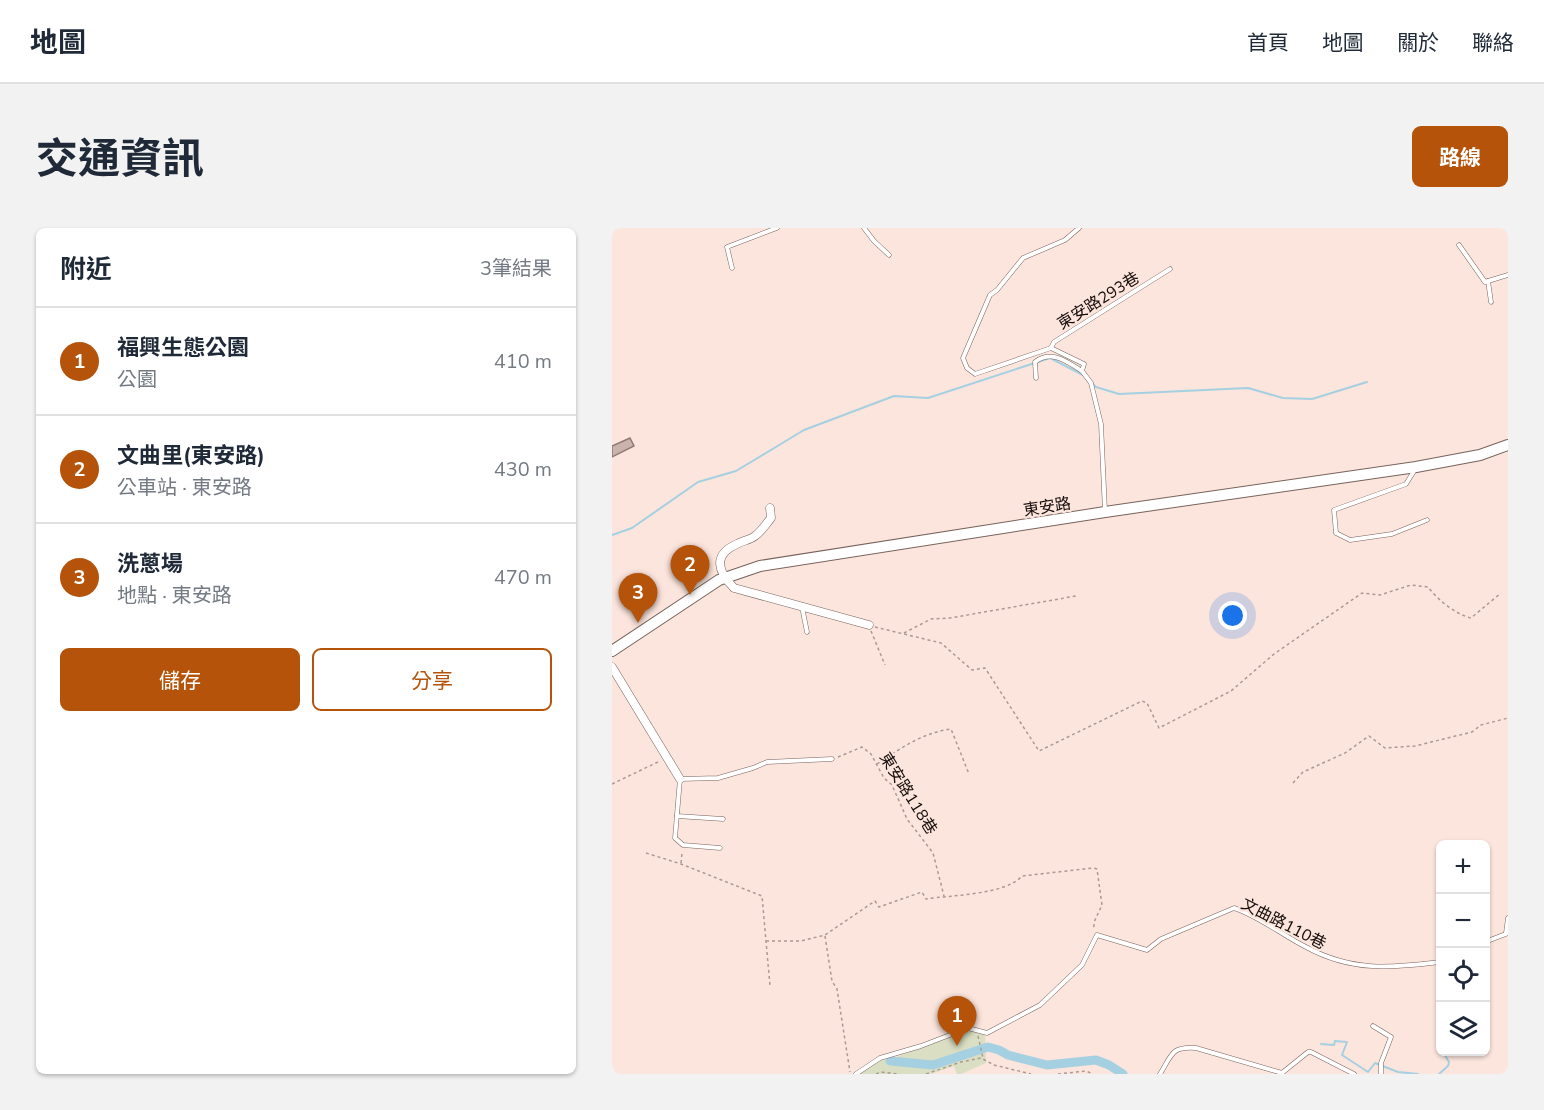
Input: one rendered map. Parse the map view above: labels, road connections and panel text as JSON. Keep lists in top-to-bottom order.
{
  "streets": {
    "street": ["東安路"],
    "lane": ["東安路293巷", "文曲路110巷"],
    "path": ["東安路118巷"]
  },
  "crossings": [
    ["東安路293巷", "東安路"]
  ],
  "page": {
    "header": "地圖",
    "nav": [
      "首頁",
      "地圖",
      "關於",
      "聯絡"
    ],
    "title": "交通資訊",
    "buttons": [
      "路線",
      ["儲存", "分享"]
    ],
    "heading": ["附近", "3筆結果"],
    "list": [
      {
        "mark": "1",
        "name": "福興生態公園",
        "note": "公園",
        "value": "410 m"
      },
      {
        "mark": "2",
        "name": "文曲里(東安路)",
        "note": "公車站 · 東安路",
        "value": "430 m"
      },
      {
        "mark": "3",
        "name": "洗蔥場",
        "note": "地點 · 東安路",
        "value": "470 m"
      }
    ],
    "pins": ["2", "3", "1"],
    "map_buttons": ["+", "−"]
  }
}
